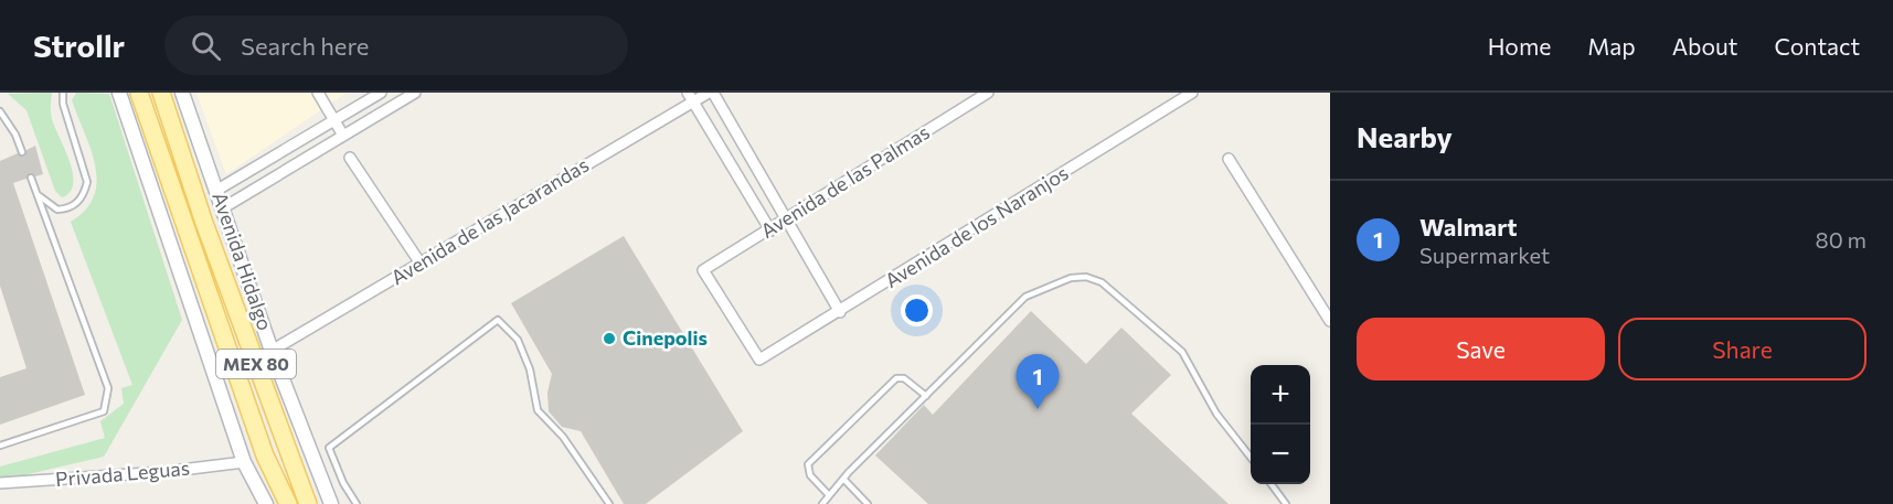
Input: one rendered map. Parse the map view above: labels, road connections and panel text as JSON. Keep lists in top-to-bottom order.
{
  "streets": {
    "main road": ["MEX 80"],
    "street": [
      "Avenida de las Palmas",
      "Avenida de las Jacarandas",
      "Avenida de los Naranjos",
      "Avenida Hidalgo",
      "Privada Leguas"
    ]
  },
  "crossings": [
    ["Avenida de las Palmas", "Avenida de los Naranjos"],
    ["Avenida de las Jacarandas", "Avenida Hidalgo"]
  ],
  "places": ["Cinepolis"],
  "page": {
    "header": "Strollr",
    "search": "Search here",
    "nav": [
      "Home",
      "Map",
      "About",
      "Contact"
    ],
    "heading": "Nearby",
    "list": [
      {
        "mark": "1",
        "name": "Walmart",
        "note": "Supermarket",
        "value": "80 m"
      }
    ],
    "buttons": ["Save", "Share"],
    "pins": "1",
    "map_buttons": ["+", "−"]
  }
}
